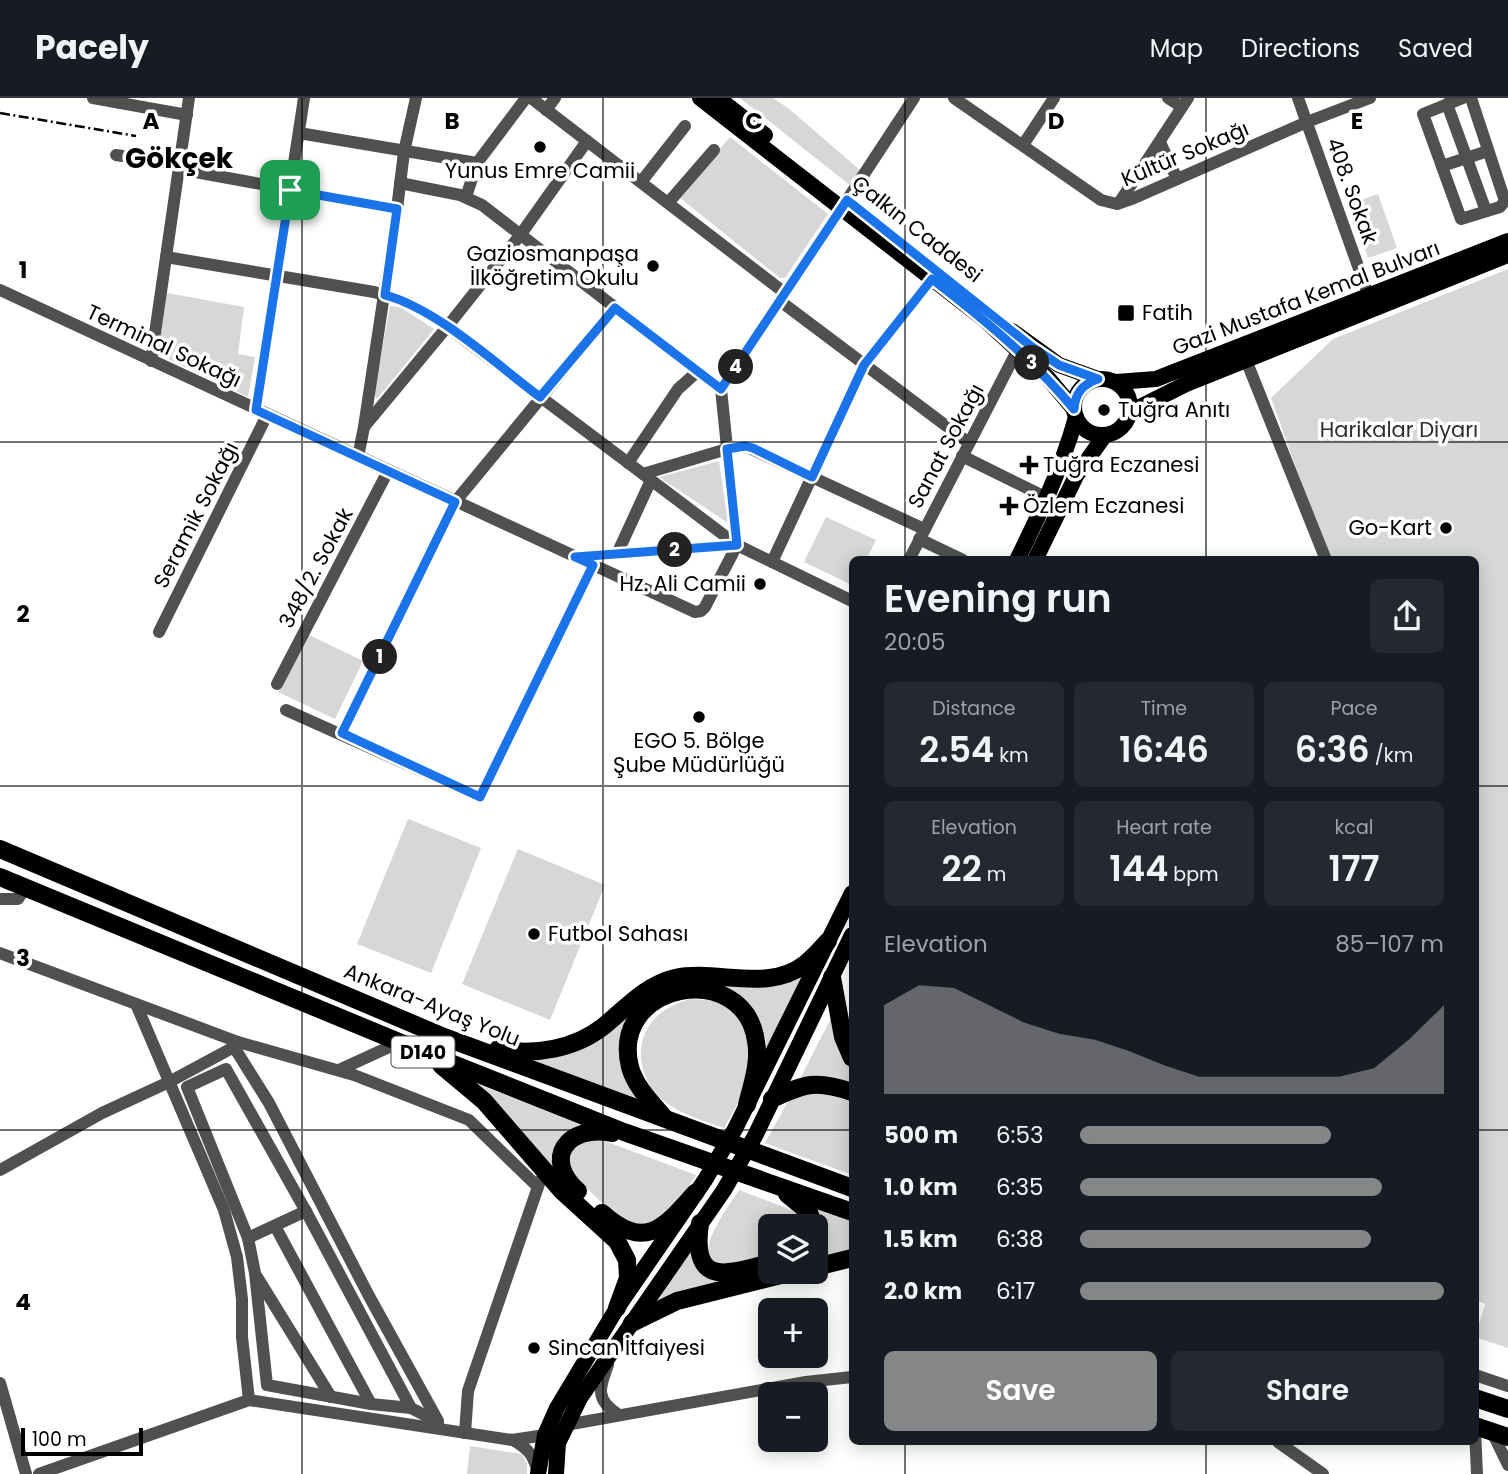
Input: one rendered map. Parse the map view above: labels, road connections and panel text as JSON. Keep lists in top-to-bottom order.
{
  "streets": {
    "highway": ["Ankara-Ayaş Yolu", "D140"],
    "main road": ["Çalkın Caddesi", "Gazi Mustafa Kemal Bulvarı"],
    "street": [
      "Kültür Sokağı",
      "408. Sokak",
      "Terminal Sokağı",
      "Sanat Sokağı",
      "Seramik Sokağı",
      "348/2. Sokak"
    ]
  },
  "crossings": [
    ["Kültür Sokağı", "408. Sokak"],
    ["408. Sokak", "Gazi Mustafa Kemal Bulvarı"],
    ["Çalkın Caddesi", "Gazi Mustafa Kemal Bulvarı"],
    ["Çalkın Caddesi", "Sanat Sokağı"],
    ["Terminal Sokağı", "Seramik Sokağı"],
    ["Terminal Sokağı", "348/2. Sokak"]
  ],
  "districts": ["Gökçek"],
  "parks": ["Harikalar Diyarı"],
  "places": {
    "other": [
      "Yunus Emre Camii",
      "Gaziosmanpaşa İlköğretim Okulu",
      "Tuğra Anıtı",
      "Go-Kart",
      "Hz. Ali Camii",
      "EGO 5. Bölge Şube Müdürlüğü",
      "Futbol Sahası",
      "Sincan İtfaiyesi"
    ],
    "transit": ["Fatih"],
    "health": ["Tuğra Eczanesi", "Özlem Eczanesi"]
  },
  "scale_bar": "100 m",
  "page": {
    "header": "Pacely",
    "nav": ["Map", "Directions", "Saved"],
    "pins": [
      "3",
      "4",
      "2",
      "1"
    ],
    "heading": ["Evening run", "20:05"],
    "stats": [
      ["Distance", "2.54 km"],
      ["Time", "16:46"],
      ["Pace", "6:36 /km"],
      ["Elevation", "22 m"],
      ["Heart rate", "144 bpm"],
      ["kcal", "177"]
    ],
    "chart": ["Elevation", "85–107 m"],
    "list": [
      {
        "name": "500 m",
        "note": "6:53"
      },
      {
        "name": "1.0 km",
        "note": "6:35"
      },
      {
        "name": "1.5 km",
        "note": "6:38"
      },
      {
        "name": "2.0 km",
        "note": "6:17"
      }
    ],
    "map_buttons": ["+", "−"],
    "buttons": ["Save", "Share"],
    "scale": "100 m"
  },
  "grid": {
    "columns": [
      "A",
      "B",
      "C",
      "D",
      "E"
    ],
    "rows": [
      "1",
      "2",
      "3",
      "4"
    ]
  }
}
